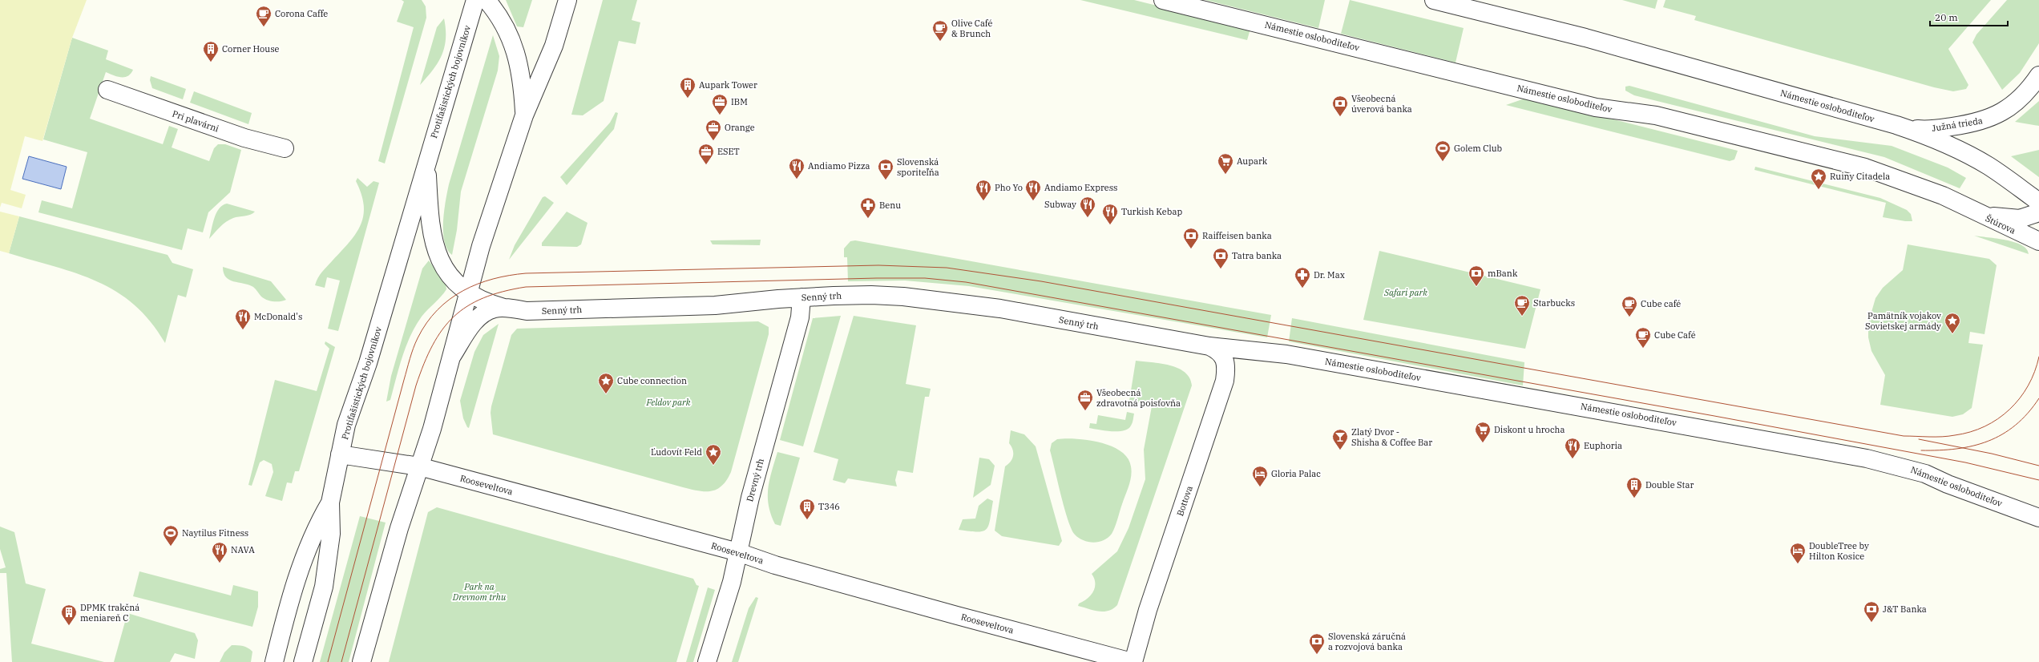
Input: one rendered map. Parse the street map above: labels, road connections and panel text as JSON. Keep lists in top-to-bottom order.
{
  "streets": {
    "street": [
      "Námestie osloboditeľov",
      "Protifašistických bojovníkov",
      "Pri plavárni",
      "Južná trieda",
      "Štúrova",
      "Senný trh",
      "Drevný trh",
      "Rooseveltova",
      "Bottova"
    ]
  },
  "crossings": [
    ["Námestie osloboditeľov", "Južná trieda"],
    ["Námestie osloboditeľov", "Štúrova"],
    ["Námestie osloboditeľov", "Senný trh"],
    ["Námestie osloboditeľov", "Bottova"],
    ["Protifašistických bojovníkov", "Senný trh"],
    ["Protifašistických bojovníkov", "Rooseveltova"],
    ["Senný trh", "Drevný trh"],
    ["Senný trh", "Bottova"],
    ["Drevný trh", "Rooseveltova"],
    ["Rooseveltova", "Bottova"]
  ],
  "parks": ["Safari park", "Feldov park", "Park na Drevnom trhu"],
  "places": {
    "cafe": [
      "Corona Caffe",
      "Olive Café & Brunch",
      "Starbucks",
      "Cube café",
      "Cube Café"
    ],
    "building": [
      "Corner House",
      "Aupark Tower",
      "Double Star",
      "T346",
      "DPMK trakčná meniareň C"
    ],
    "office": [
      "IBM",
      "Orange",
      "ESET",
      "Všeobecná zdravotná poisťovňa"
    ],
    "bank": [
      "Všeobecná úverová banka",
      "Slovenská sporiteľňa",
      "Raiffeisen banka",
      "Tatra banka",
      "mBank",
      "J&T Banka",
      "Slovenská záručná a rozvojová banka"
    ],
    "sports": ["Golem Club", "Naytilus Fitness"],
    "supermarket": ["Aupark", "Diskont u hrocha"],
    "restaurant": [
      "Andiamo Pizza",
      "Pho Yo",
      "Andiamo Express",
      "Subway",
      "Turkish Kebap",
      "McDonald's",
      "Euphoria",
      "NAVA"
    ],
    "place": [
      "Ruiny Citadela",
      "Pamätník vojakov Sovietskej armády",
      "Cube connection",
      "Ľudovít Feld"
    ],
    "pharmacy": ["Benu", "Dr. Max"],
    "bar": ["Zlatý Dvor - Shisha & Coffee Bar"],
    "hotel": ["Gloria Palac", "DoubleTree by Hilton Kosice"]
  },
  "scale_bar": "20 m"
}
